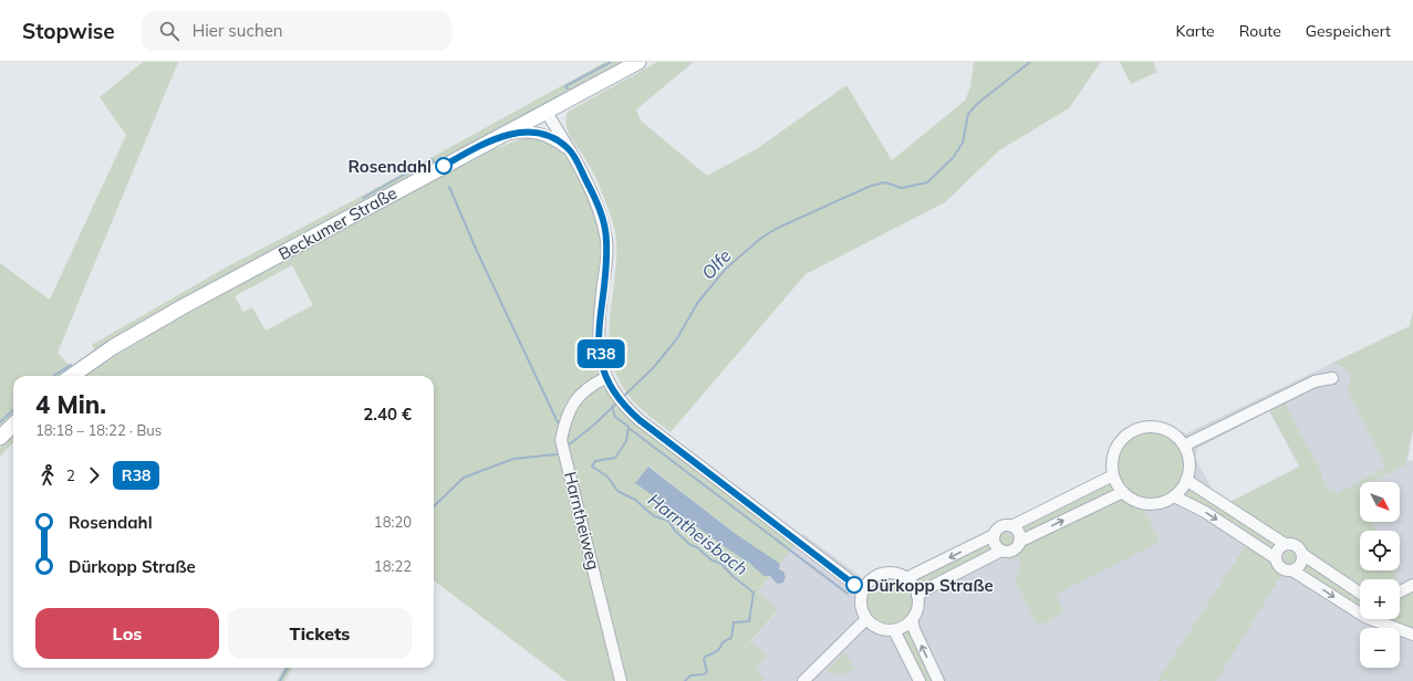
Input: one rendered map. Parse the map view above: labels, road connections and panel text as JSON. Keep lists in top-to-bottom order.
{
  "streets": {
    "main road": ["Beckumer Straße"],
    "street": ["Harntheiweg"]
  },
  "water": ["Olfe", "Harntheisbach"],
  "places": ["Rosendahl", "Dürkopp Straße"],
  "lines": ["bus line R38"],
  "north": "bottom right",
  "page": {
    "header": "Stopwise",
    "search": "Hier suchen",
    "nav": ["Karte", "Route", "Gespeichert"],
    "on_map": "R38",
    "heading": ["4 Min.", "18:18 – 18:22 · Bus", "2.40 €"],
    "legs": ["2", "R38"],
    "map_buttons": ["+", "−"],
    "list": [
      {
        "name": "Rosendahl",
        "value": "18:20"
      },
      {
        "name": "Dürkopp Straße",
        "value": "18:22"
      }
    ],
    "buttons": ["Los", "Tickets"]
  }
}
